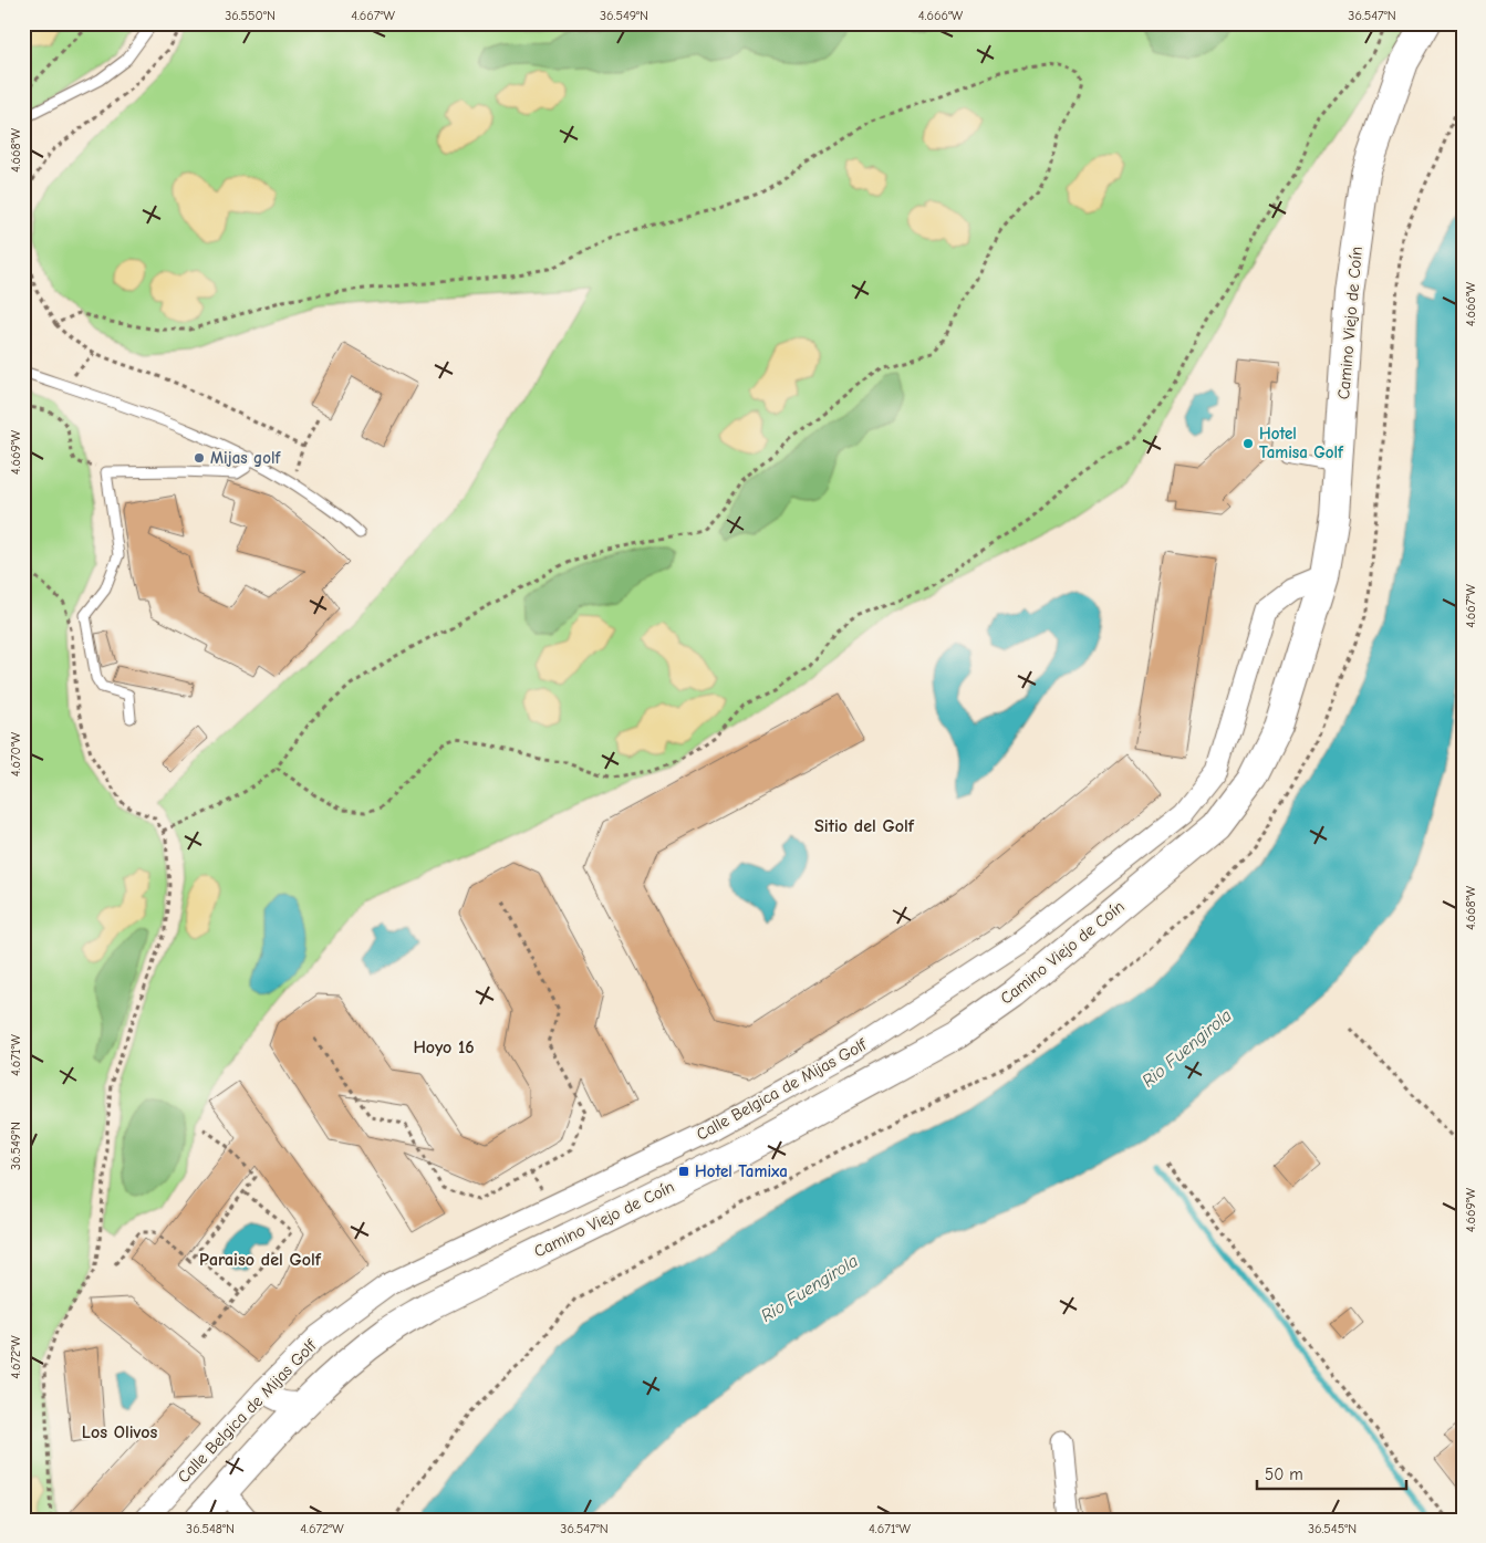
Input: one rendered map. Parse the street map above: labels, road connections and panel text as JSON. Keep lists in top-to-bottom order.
{
  "streets": {
    "street": ["Camino Viejo de Coín", "Calle Belgica de Mijas Golf"]
  },
  "crossings": [
    ["Camino Viejo de Coín", "Calle Belgica de Mijas Golf"]
  ],
  "districts": [
    "Sitio del Golf",
    "Hoyo 16",
    "Paraiso del Golf",
    "Los Olivos"
  ],
  "water": ["Rio Fuengirola"],
  "places": {
    "other": ["Hotel Tamisa Golf", "Mijas golf"],
    "transit": ["Hotel Tamixa"]
  },
  "scale_bar": "50 m",
  "coordinates": [
    "36.550°N",
    "4.667°W",
    "36.549°N",
    "4.666°W",
    "36.547°N",
    "4.668°W",
    "4.669°W",
    "4.670°W",
    "4.671°W",
    "4.672°W",
    "36.548°N",
    "36.545°N"
  ]
}
